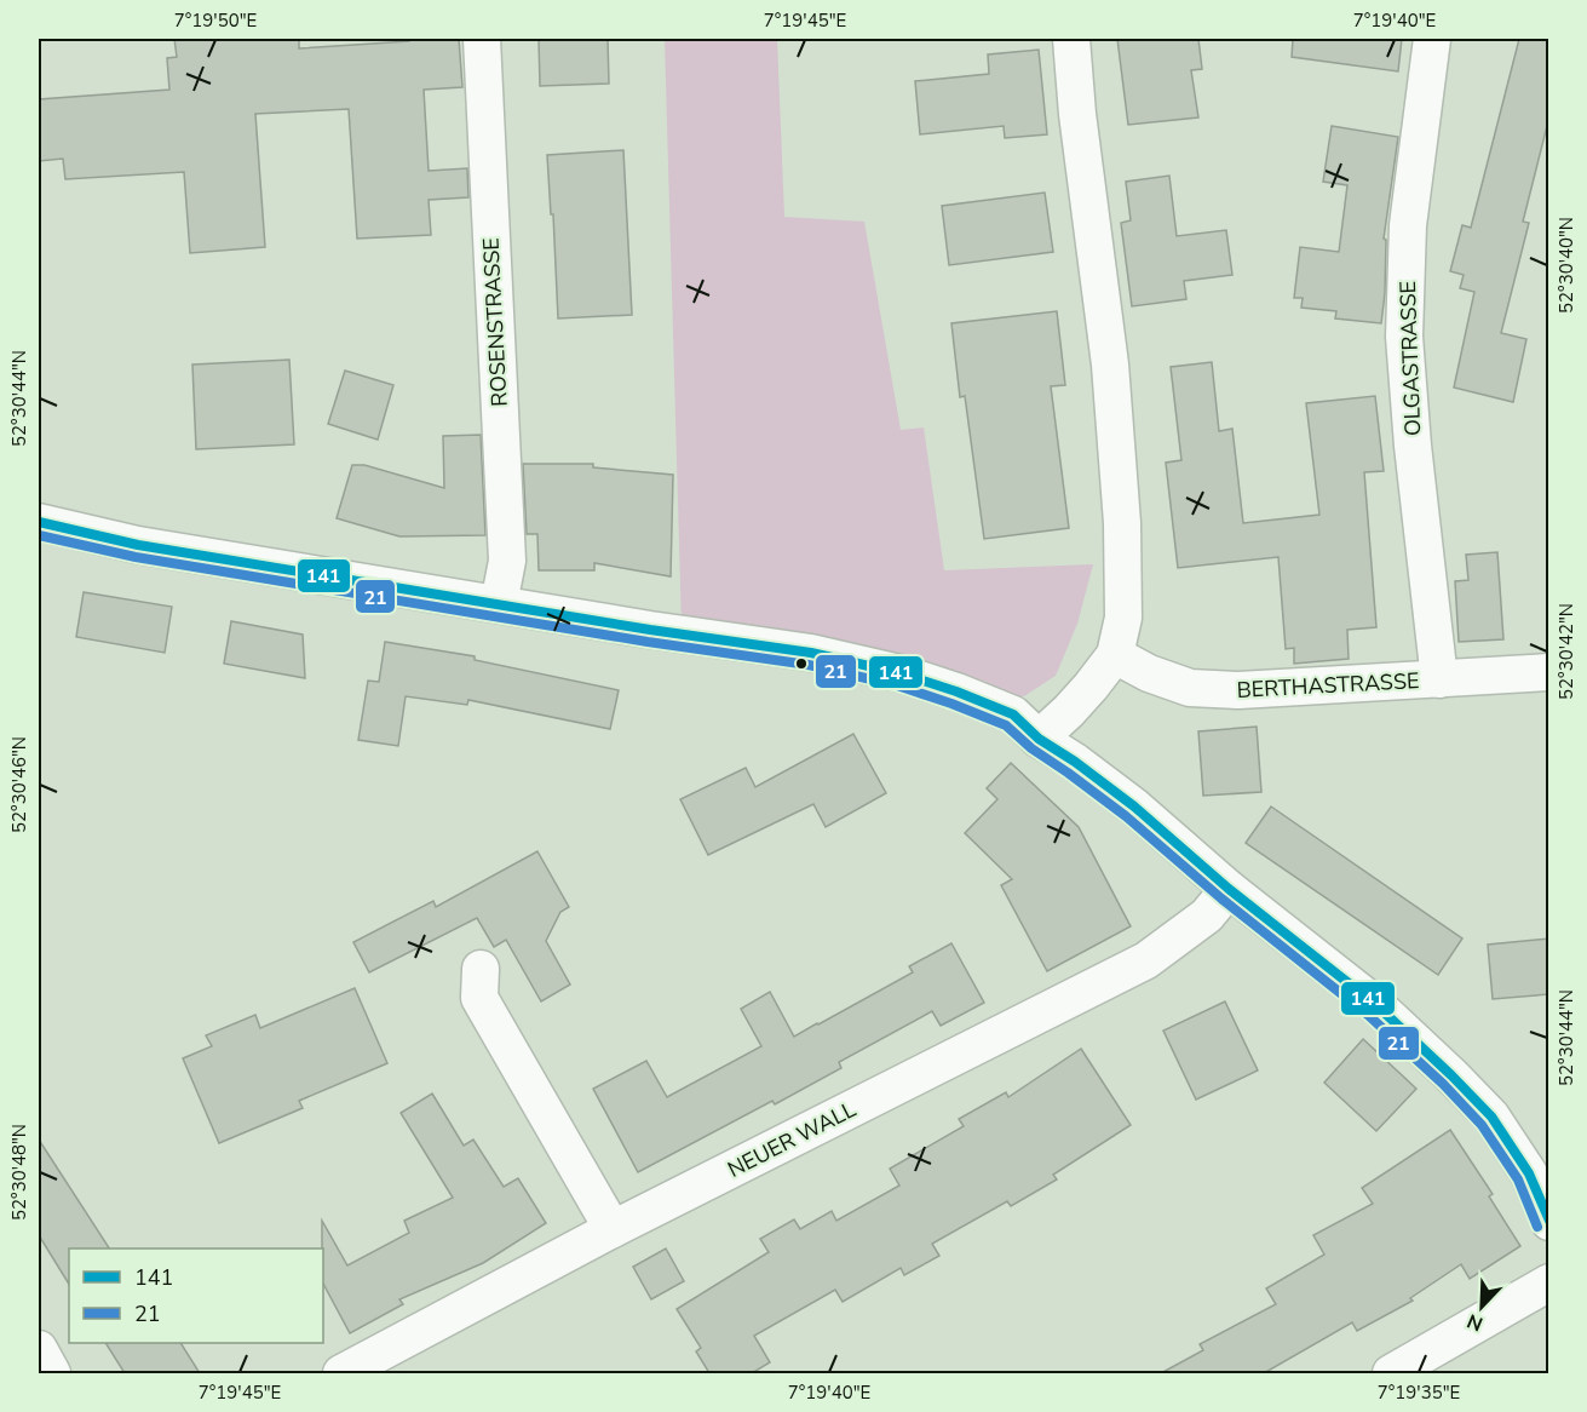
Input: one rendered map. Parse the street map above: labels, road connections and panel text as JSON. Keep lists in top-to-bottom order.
{
  "streets": {
    "street": [
      "ROSENSTRASSE",
      "OLGASTRASSE",
      "BERTHASTRASSE",
      "NEUER WALL"
    ]
  },
  "crossings": [
    ["OLGASTRASSE", "BERTHASTRASSE"]
  ],
  "lines": ["transit line 141", "transit line 21"],
  "legend": ["141", "21"],
  "north": "bottom left",
  "coordinates": [
    "7°19'50\"E",
    "7°19'45\"E",
    "7°19'40\"E",
    "52°30'40\"N",
    "52°30'44\"N",
    "52°30'42\"N",
    "52°30'46\"N",
    "52°30'48\"N",
    "7°19'35\"E"
  ]
}
